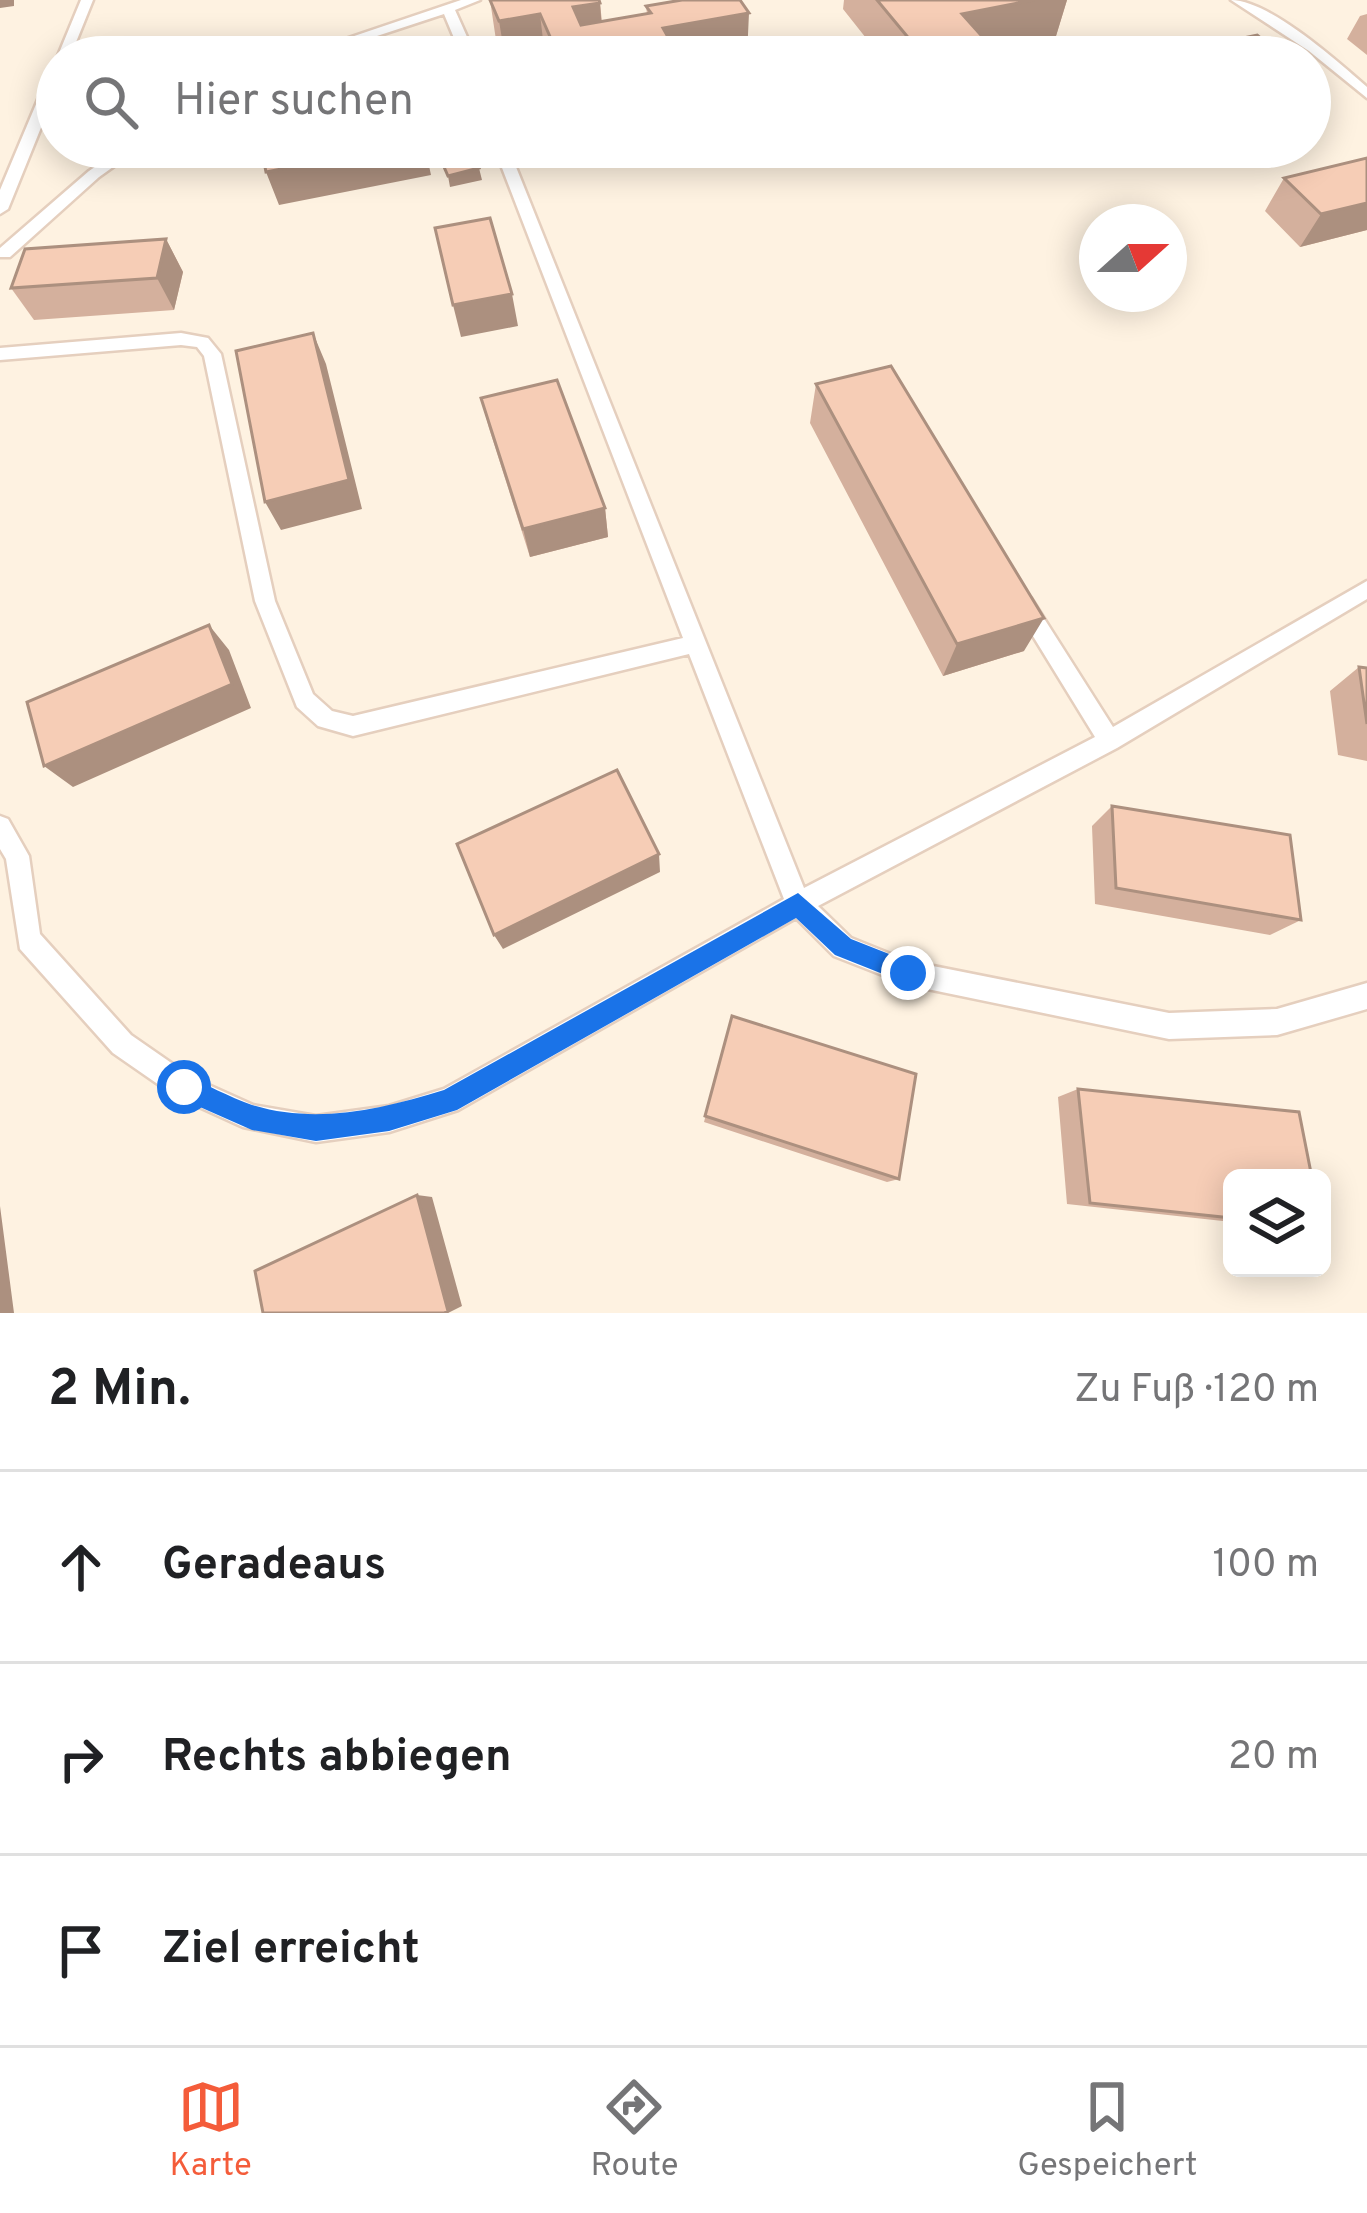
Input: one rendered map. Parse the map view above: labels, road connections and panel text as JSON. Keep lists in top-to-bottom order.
{
  "north": "right",
  "page": {
    "search": "Hier suchen",
    "heading": ["2 Min.", "Zu Fuß · 120 m"],
    "list": [
      ["Geradeaus", "100 m"],
      ["Rechts abbiegen", "20 m"],
      "Ziel erreicht"
    ],
    "nav": ["Karte", "Route", "Gespeichert"]
  }
}
